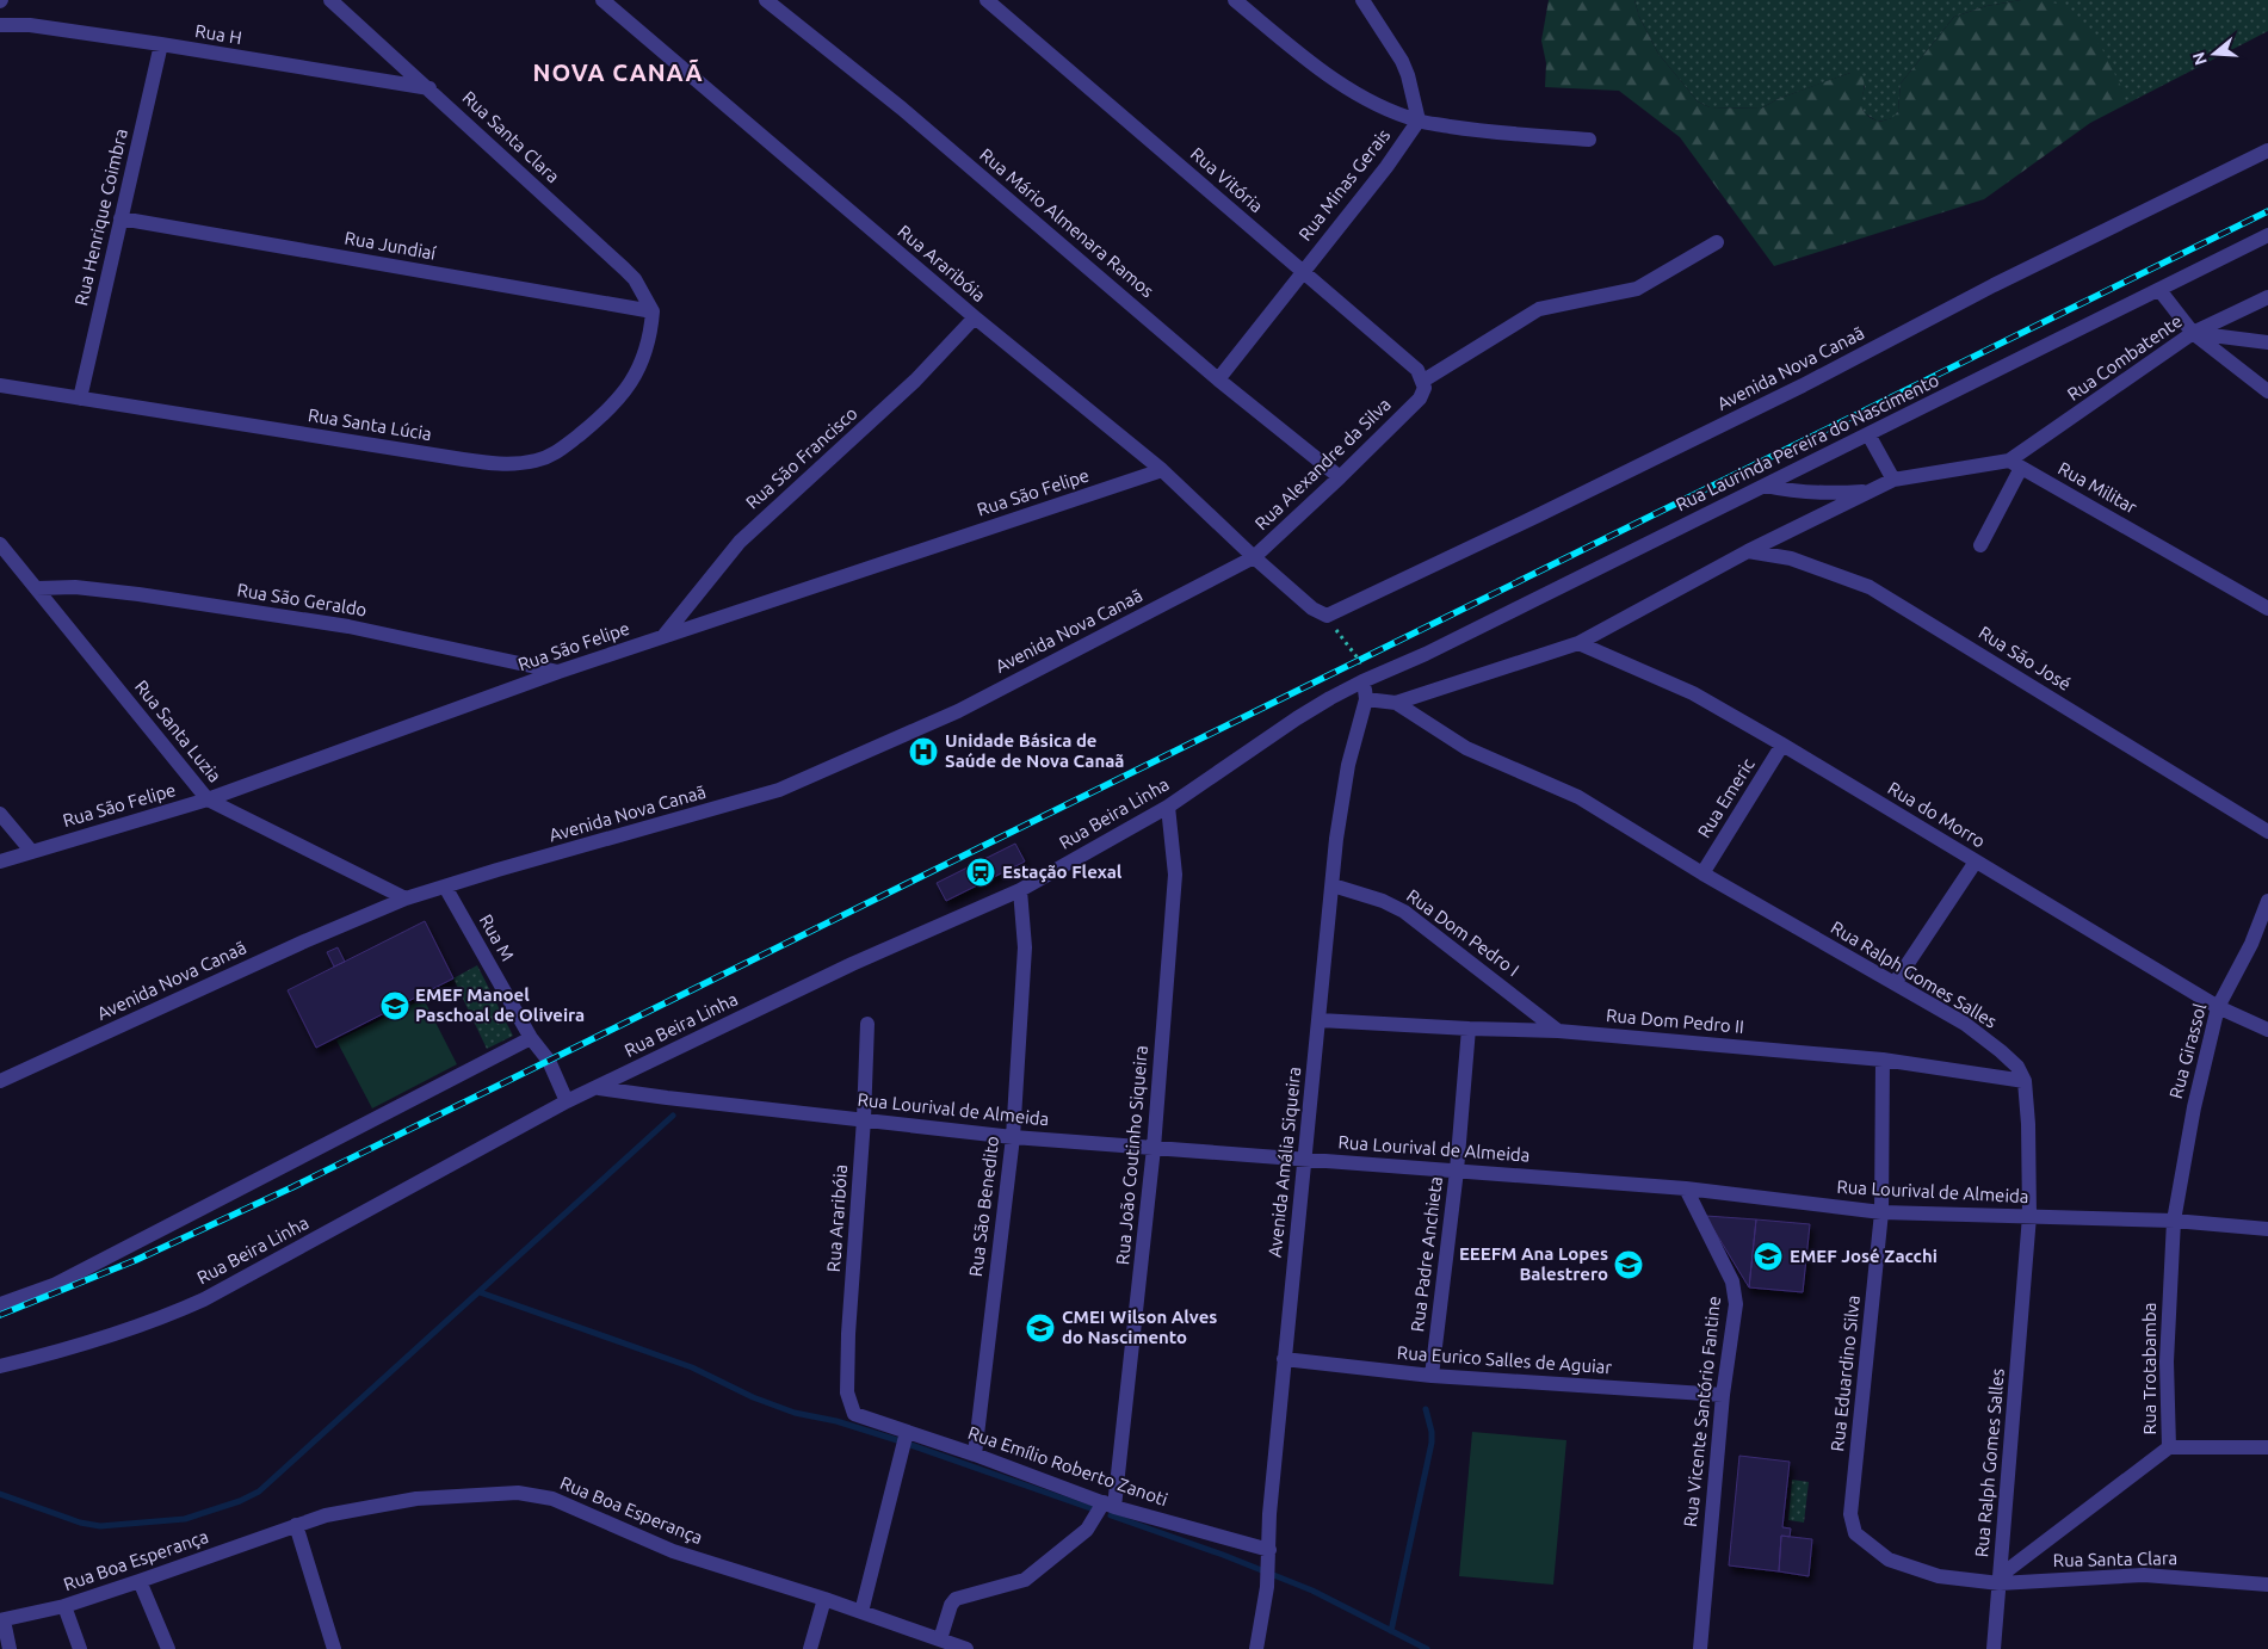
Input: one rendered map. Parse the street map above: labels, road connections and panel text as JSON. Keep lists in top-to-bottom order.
{
  "streets": {
    "street": [
      "Rua H",
      "Rua Santa Clara",
      "Rua Vitória",
      "Rua Minas Gerais",
      "Rua Henrique Coimbra",
      "Rua Mário Almenara Ramos",
      "Rua Jundiaí",
      "Rua Araribóia",
      "Rua Combatente",
      "Avenida Nova Canaã",
      "Rua Santa Lúcia",
      "Rua Laurinda Pereira do Nascimento",
      "Rua São Francisco",
      "Rua Alexandre da Silva",
      "Rua Militar",
      "Rua São Felipe",
      "Rua São Geraldo",
      "Rua São José",
      "Rua Santa Luzia",
      "Rua Emeric",
      "Rua Beira Linha",
      "Rua do Morro",
      "Rua Dom Pedro I",
      "Rua M",
      "Rua Ralph Gomes Salles",
      "Rua Dom Pedro II",
      "Rua Girassol",
      "Rua Lourival de Almeida",
      "Rua João Coutinho Siqueira",
      "Avenida Amália Siqueira",
      "Rua São Benedito",
      "Rua Padre Anchieta",
      "Rua Eurico Salles de Aguiar",
      "Rua Trotabamba",
      "Rua Eduardino Silva",
      "Rua Vicente Santório Fantine",
      "Rua Emílio Roberto Zanoti",
      "Rua Boa Esperança"
    ]
  },
  "crossings": [
    ["Rua H", "Rua Santa Clara"],
    ["Rua H", "Rua Henrique Coimbra"],
    ["Rua Santa Clara", "Rua Jundiaí"],
    ["Rua Santa Clara", "Rua Santa Lúcia"],
    ["Rua Santa Clara", "Rua Ralph Gomes Salles"],
    ["Rua Santa Clara", "Rua Trotabamba"],
    ["Rua Santa Clara", "Rua Eduardino Silva"],
    ["Rua Vitória", "Rua Minas Gerais"],
    ["Rua Vitória", "Rua Alexandre da Silva"],
    ["Rua Minas Gerais", "Rua Mário Almenara Ramos"],
    ["Rua Henrique Coimbra", "Rua Jundiaí"],
    ["Rua Henrique Coimbra", "Rua Santa Lúcia"],
    ["Rua Mário Almenara Ramos", "Rua Alexandre da Silva"],
    ["Rua Jundiaí", "Rua Santa Lúcia"],
    ["Rua Araribóia", "Avenida Nova Canaã"],
    ["Rua Araribóia", "Rua São Francisco"],
    ["Rua Araribóia", "Rua Alexandre da Silva"],
    ["Rua Araribóia", "Rua São Felipe"],
    ["Rua Araribóia", "Rua Lourival de Almeida"],
    ["Rua Araribóia", "Rua Emílio Roberto Zanoti"],
    ["Rua Combatente", "Rua Militar"],
    ["Avenida Nova Canaã", "Rua Alexandre da Silva"],
    ["Avenida Nova Canaã", "Rua Santa Luzia"],
    ["Avenida Nova Canaã", "Rua M"],
    ["Rua Laurinda Pereira do Nascimento", "Rua Beira Linha"],
    ["Rua São Francisco", "Rua São Felipe"],
    ["Rua São Felipe", "Rua São Geraldo"],
    ["Rua São Felipe", "Rua Santa Luzia"],
    ["Rua São Geraldo", "Rua Santa Luzia"],
    ["Rua Emeric", "Rua do Morro"],
    ["Rua Emeric", "Rua Ralph Gomes Salles"],
    ["Rua Beira Linha", "Rua M"],
    ["Rua Beira Linha", "Rua Lourival de Almeida"],
    ["Rua Beira Linha", "Rua João Coutinho Siqueira"],
    ["Rua Beira Linha", "Rua São Benedito"],
    ["Rua do Morro", "Rua Girassol"],
    ["Rua Dom Pedro I", "Rua Dom Pedro II"],
    ["Rua Dom Pedro I", "Avenida Amália Siqueira"],
    ["Rua Ralph Gomes Salles", "Rua Dom Pedro II"],
    ["Rua Ralph Gomes Salles", "Rua Lourival de Almeida"],
    ["Rua Ralph Gomes Salles", "Avenida Amália Siqueira"],
    ["Rua Ralph Gomes Salles", "Rua Trotabamba"],
    ["Rua Ralph Gomes Salles", "Rua Eduardino Silva"],
    ["Rua Dom Pedro II", "Avenida Amália Siqueira"],
    ["Rua Dom Pedro II", "Rua Padre Anchieta"],
    ["Rua Dom Pedro II", "Rua Eduardino Silva"],
    ["Rua Girassol", "Rua Lourival de Almeida"],
    ["Rua Girassol", "Rua Trotabamba"],
    ["Rua Lourival de Almeida", "Rua João Coutinho Siqueira"],
    ["Rua Lourival de Almeida", "Avenida Amália Siqueira"],
    ["Rua Lourival de Almeida", "Rua São Benedito"],
    ["Rua Lourival de Almeida", "Rua Padre Anchieta"],
    ["Rua Lourival de Almeida", "Rua Trotabamba"],
    ["Rua Lourival de Almeida", "Rua Eduardino Silva"],
    ["Rua Lourival de Almeida", "Rua Vicente Santório Fantine"],
    ["Rua João Coutinho Siqueira", "Rua Emílio Roberto Zanoti"],
    ["Avenida Amália Siqueira", "Rua Eurico Salles de Aguiar"],
    ["Avenida Amália Siqueira", "Rua Emílio Roberto Zanoti"],
    ["Rua São Benedito", "Rua Emílio Roberto Zanoti"],
    ["Rua Padre Anchieta", "Rua Eurico Salles de Aguiar"],
    ["Rua Eurico Salles de Aguiar", "Rua Vicente Santório Fantine"],
    ["Rua Trotabamba", "Rua Eduardino Silva"]
  ],
  "districts": ["NOVA CANAÃ"],
  "places": {
    "hospital": ["Unidade Básica de Saúde de Nova Canaã"],
    "station": ["Estação Flexal"],
    "school or university": [
      "EMEF Manoel Paschoal de Oliveira",
      "EMEF José Zacchi",
      "EEEFM Ana Lopes Balestrero",
      "CMEI Wilson Alves do Nascimento"
    ]
  },
  "north": "left"
}
